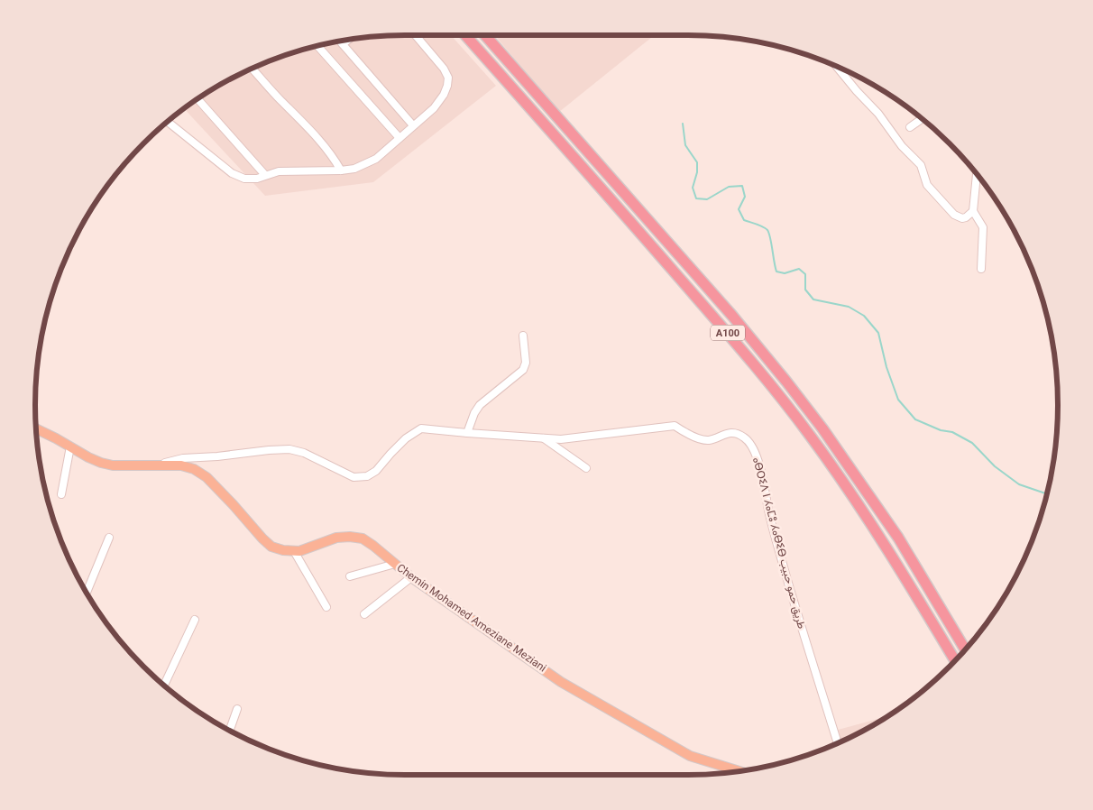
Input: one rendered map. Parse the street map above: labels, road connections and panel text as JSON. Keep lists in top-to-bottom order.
{
  "streets": {
    "highway": ["A100"],
    "main road": ["Chemin Mohamed Ameziane Meziani"],
    "street": ["ⴰⴱⵔⵉⴷ ⵏ ⵃⴰⵎⵓ ⵃⴰⴱⵉⴱ طريق حمو حبيب"]
  },
  "crossings": [
    ["ⴰⴱⵔⵉⴷ ⵏ ⵃⴰⵎⵓ ⵃⴰⴱⵉⴱ طريق حمو حبيب", "Chemin Mohamed Ameziane Meziani"]
  ]
}
